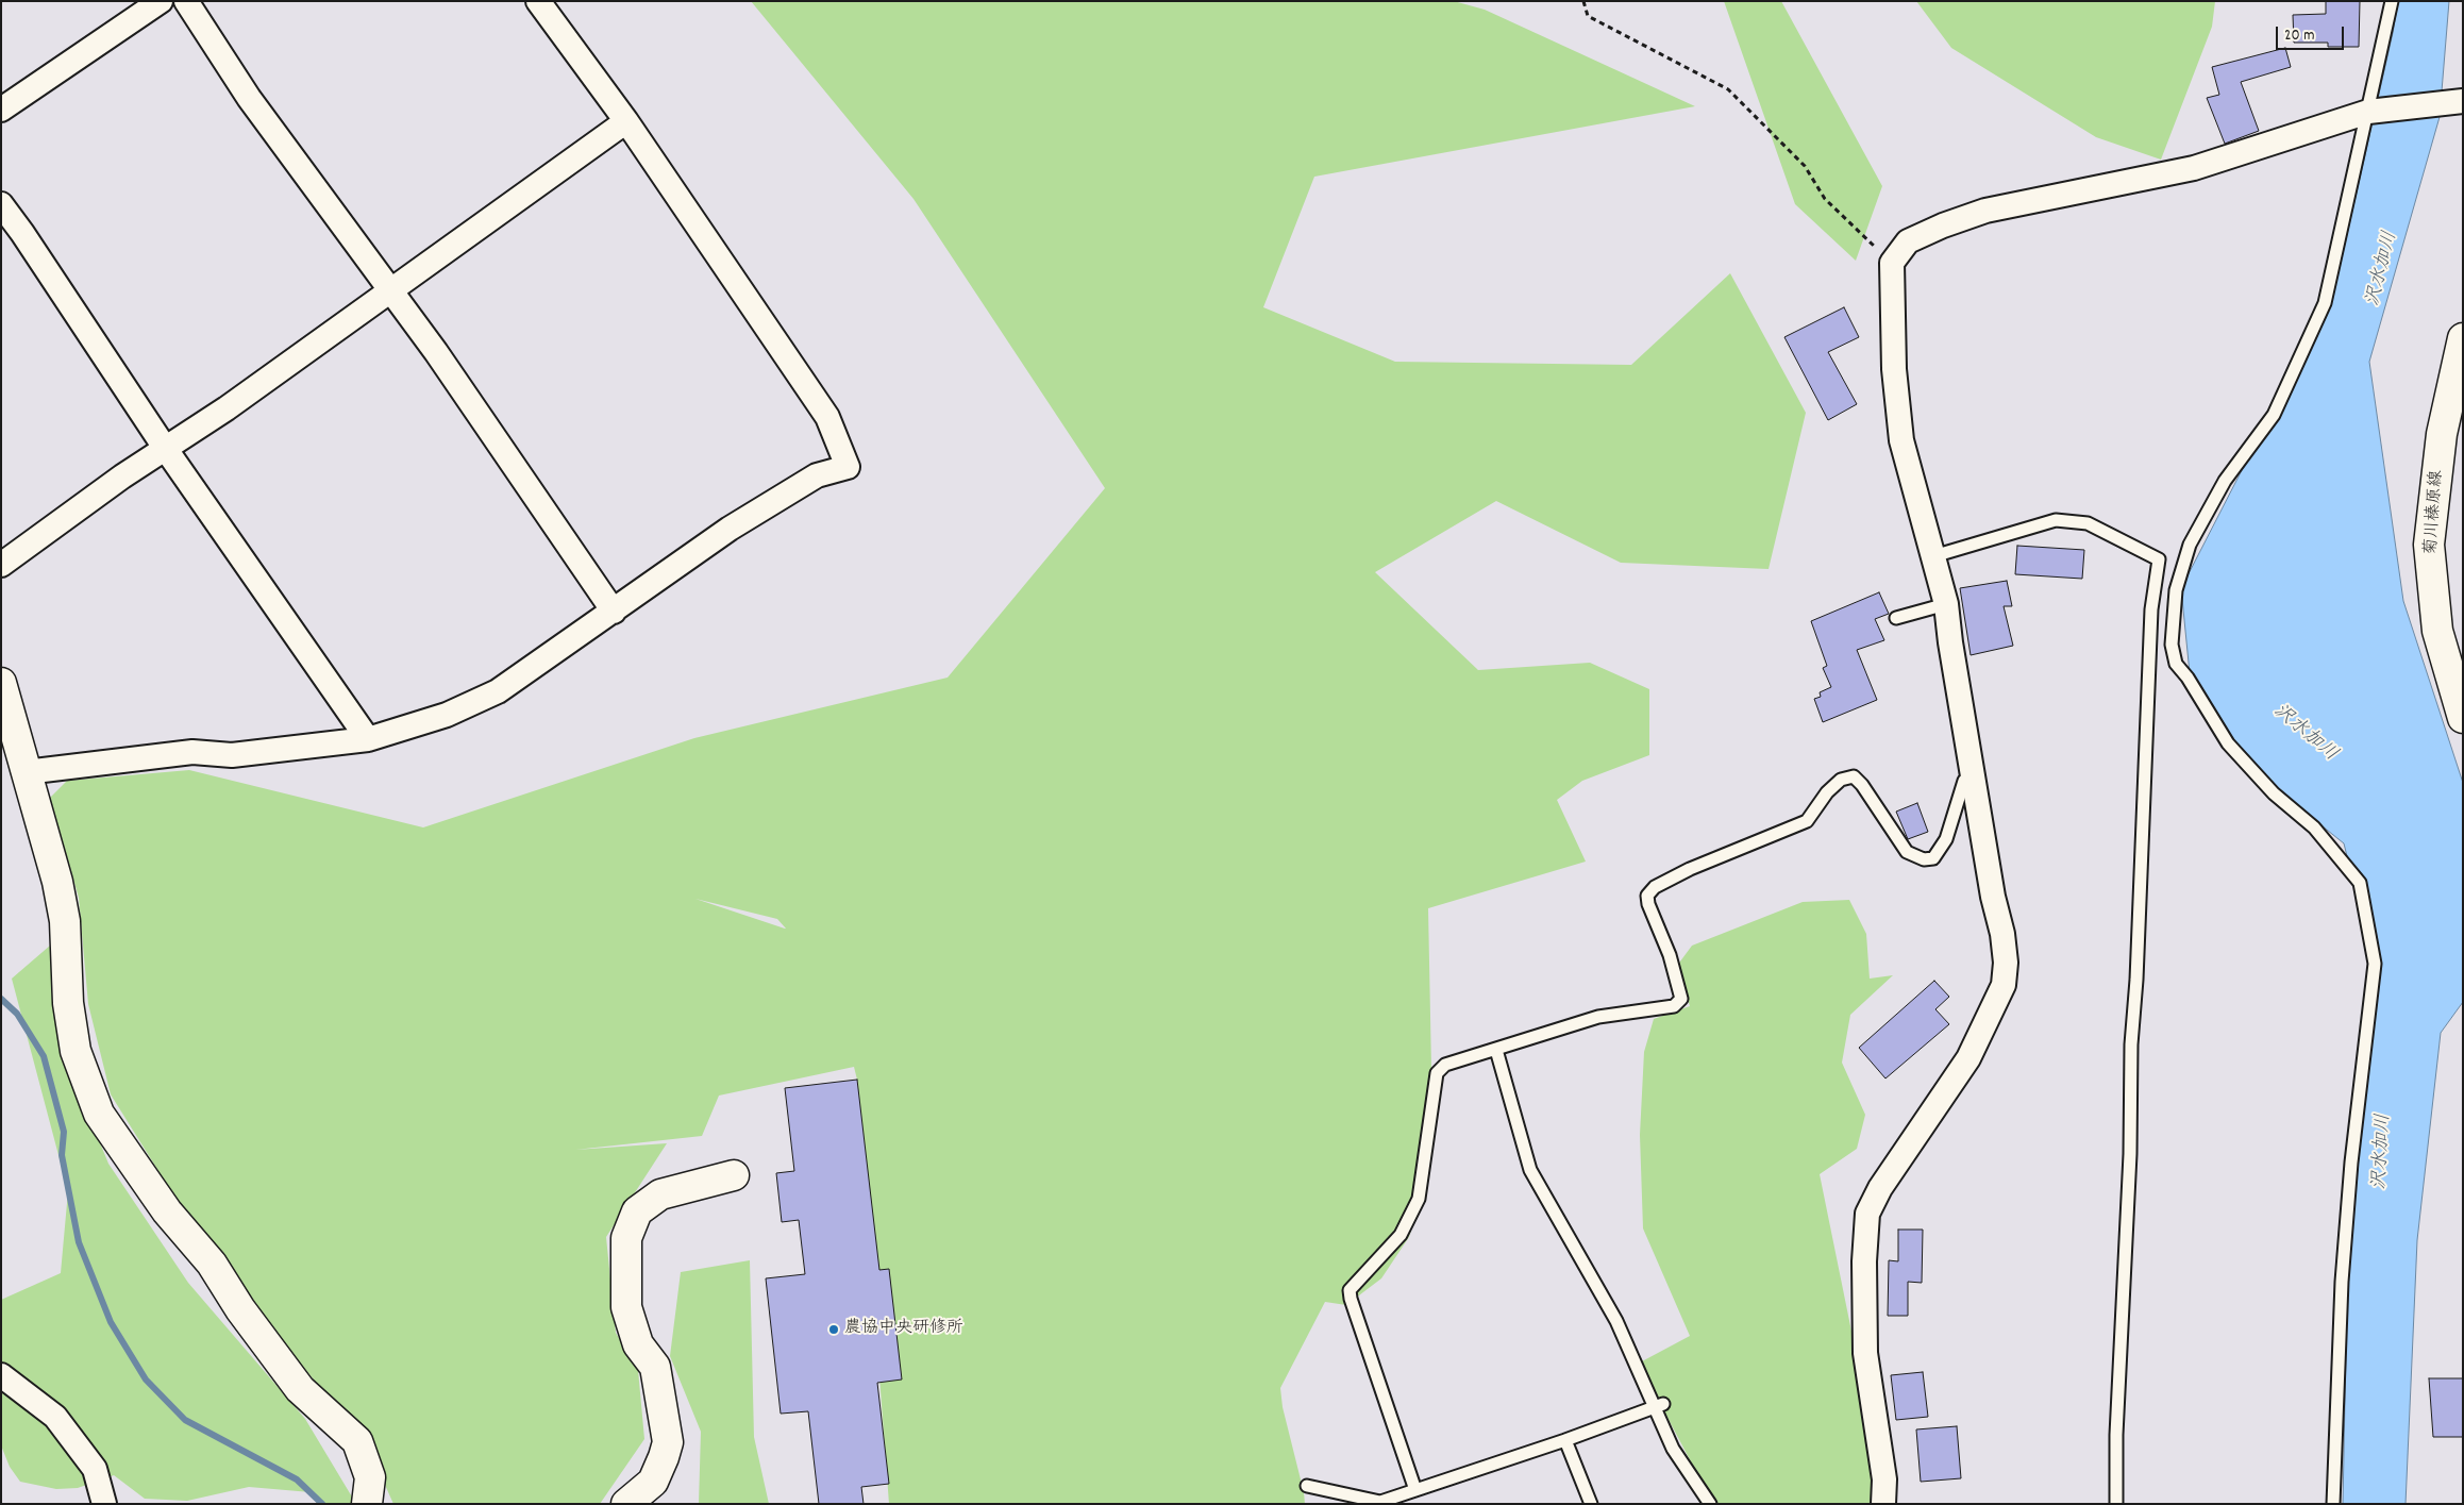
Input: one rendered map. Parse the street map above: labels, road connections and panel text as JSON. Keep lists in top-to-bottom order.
{
  "streets": {
    "street": ["菊川榛原線"]
  },
  "water": ["沢水加川"],
  "places": ["農協中央研修所"],
  "scale_bar": "20 m"
}
